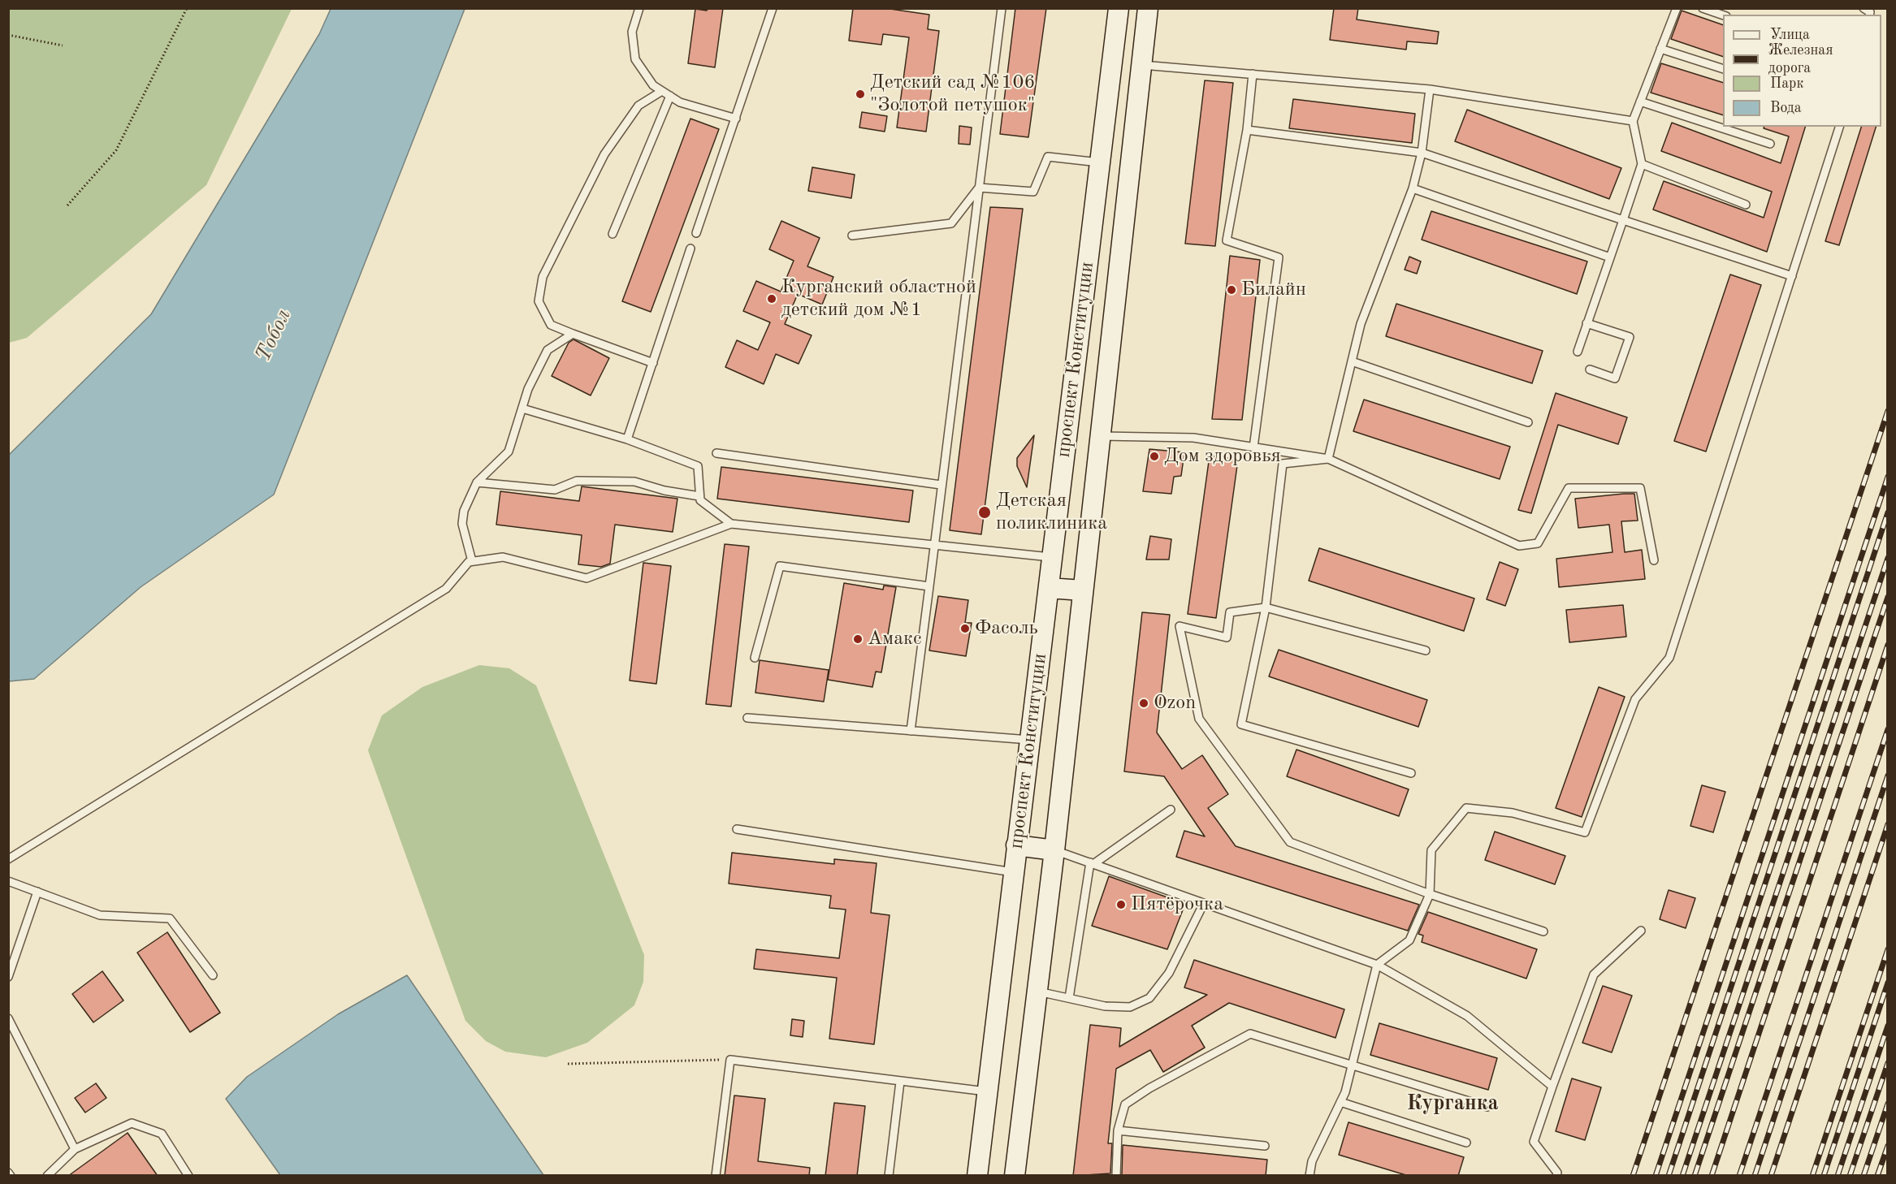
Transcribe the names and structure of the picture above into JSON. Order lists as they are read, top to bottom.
{
  "streets": {
    "main road": ["проспект Конституции"]
  },
  "districts": ["Курганка"],
  "water": ["Тобол"],
  "places": [
    "Детский сад №106 \"Золотой петушок\"",
    "Билайн",
    "Курганский областной детский дом №1",
    "Дом здоровья",
    "Детская поликлиника",
    "Фасоль",
    "Амакс",
    "Ozon",
    "Пятёрочка"
  ],
  "legend": [
    "Улица",
    "Железная дорога",
    "Парк",
    "Вода"
  ]
}
